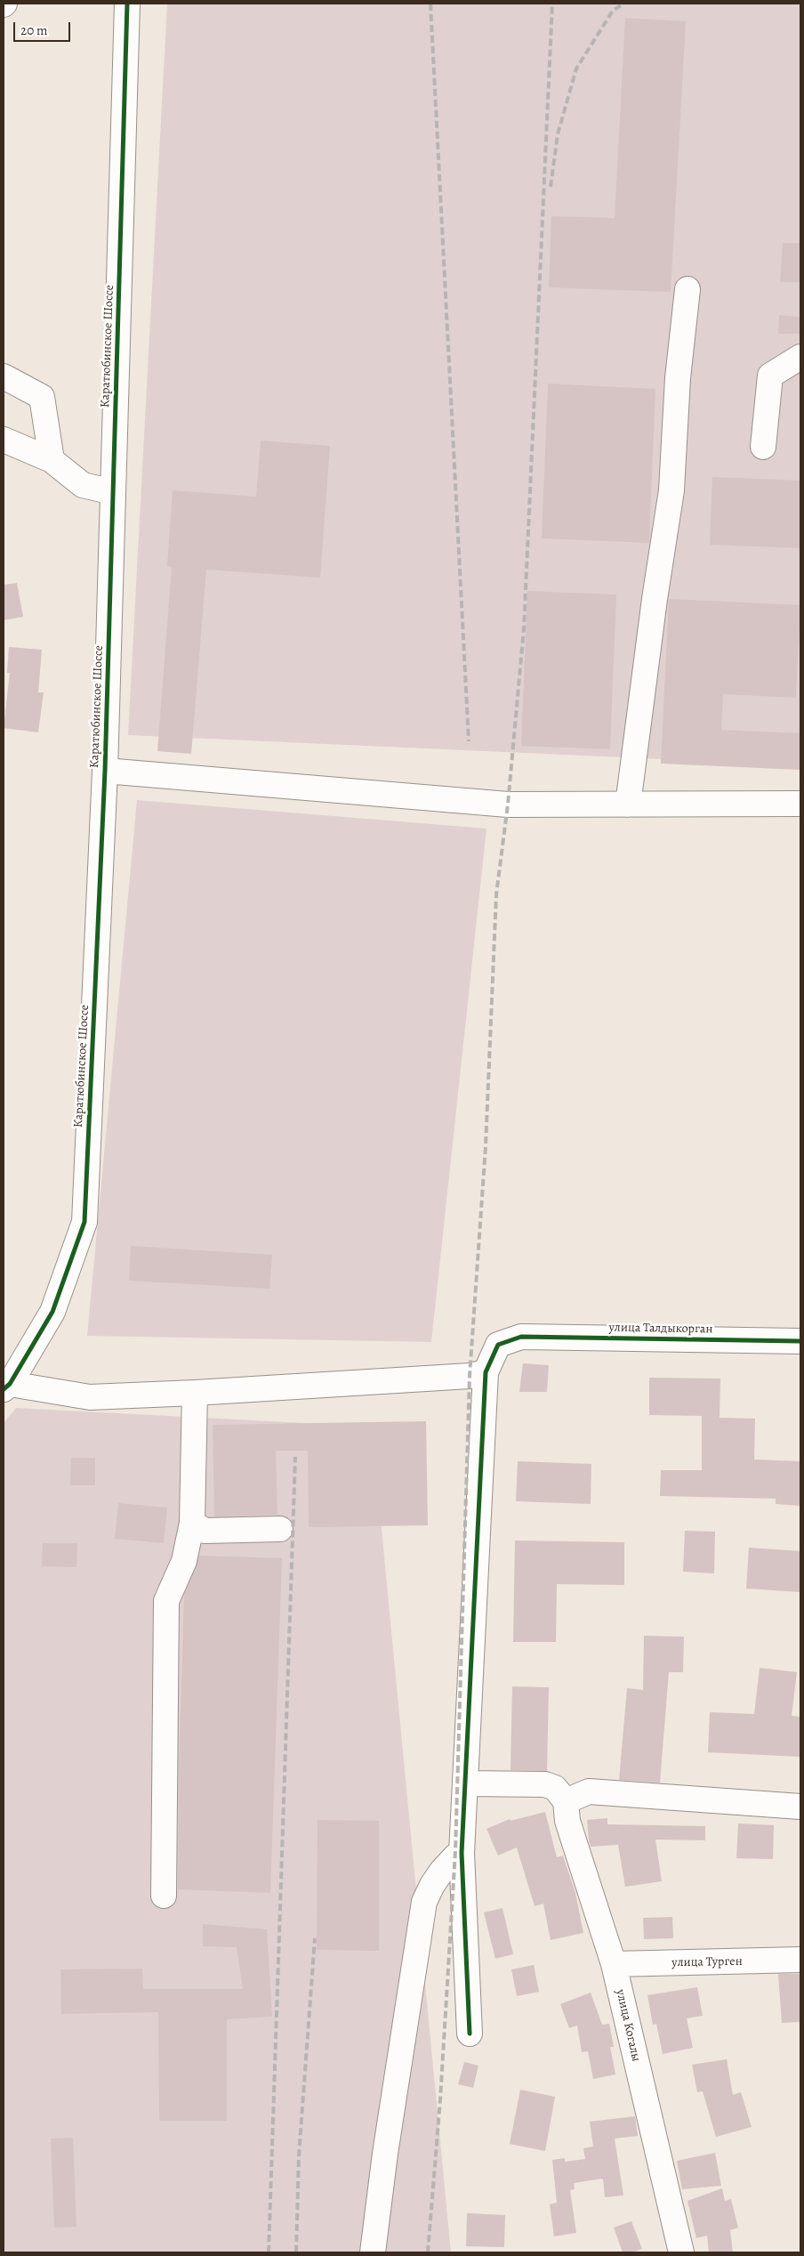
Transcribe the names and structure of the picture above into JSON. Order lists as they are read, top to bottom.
{
  "streets": {
    "street": [
      "Каратюбинское Шоссе",
      "улица Талдыкорган",
      "улица Турген",
      "улица Когалы"
    ]
  },
  "crossings": [
    ["улица Турген", "улица Когалы"]
  ],
  "scale_bar": "20 m"
}
